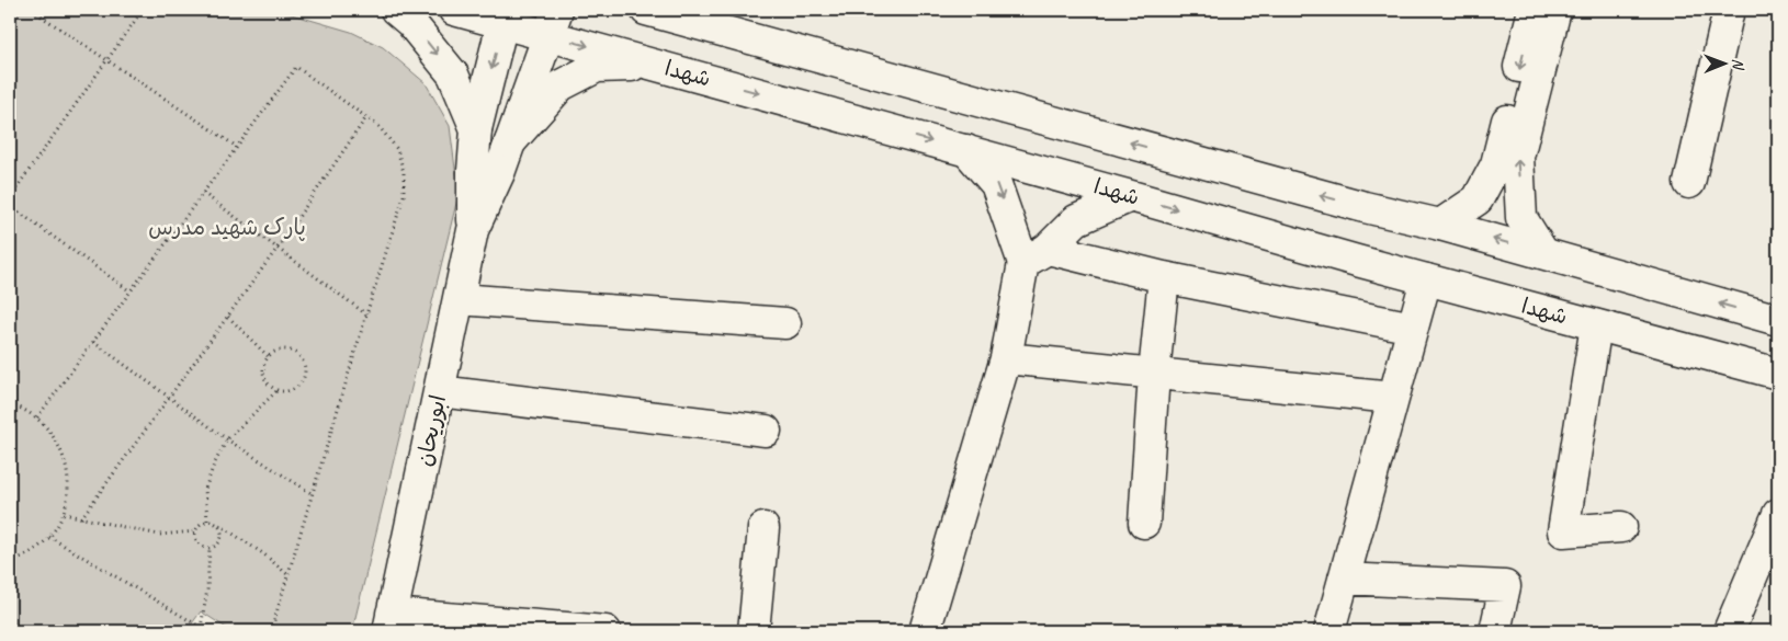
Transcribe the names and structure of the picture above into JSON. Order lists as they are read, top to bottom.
{
  "streets": {
    "street": ["شهدا", "ابوریحان"]
  },
  "parks": ["پارک شهید مدرس"],
  "north": "right"
}
